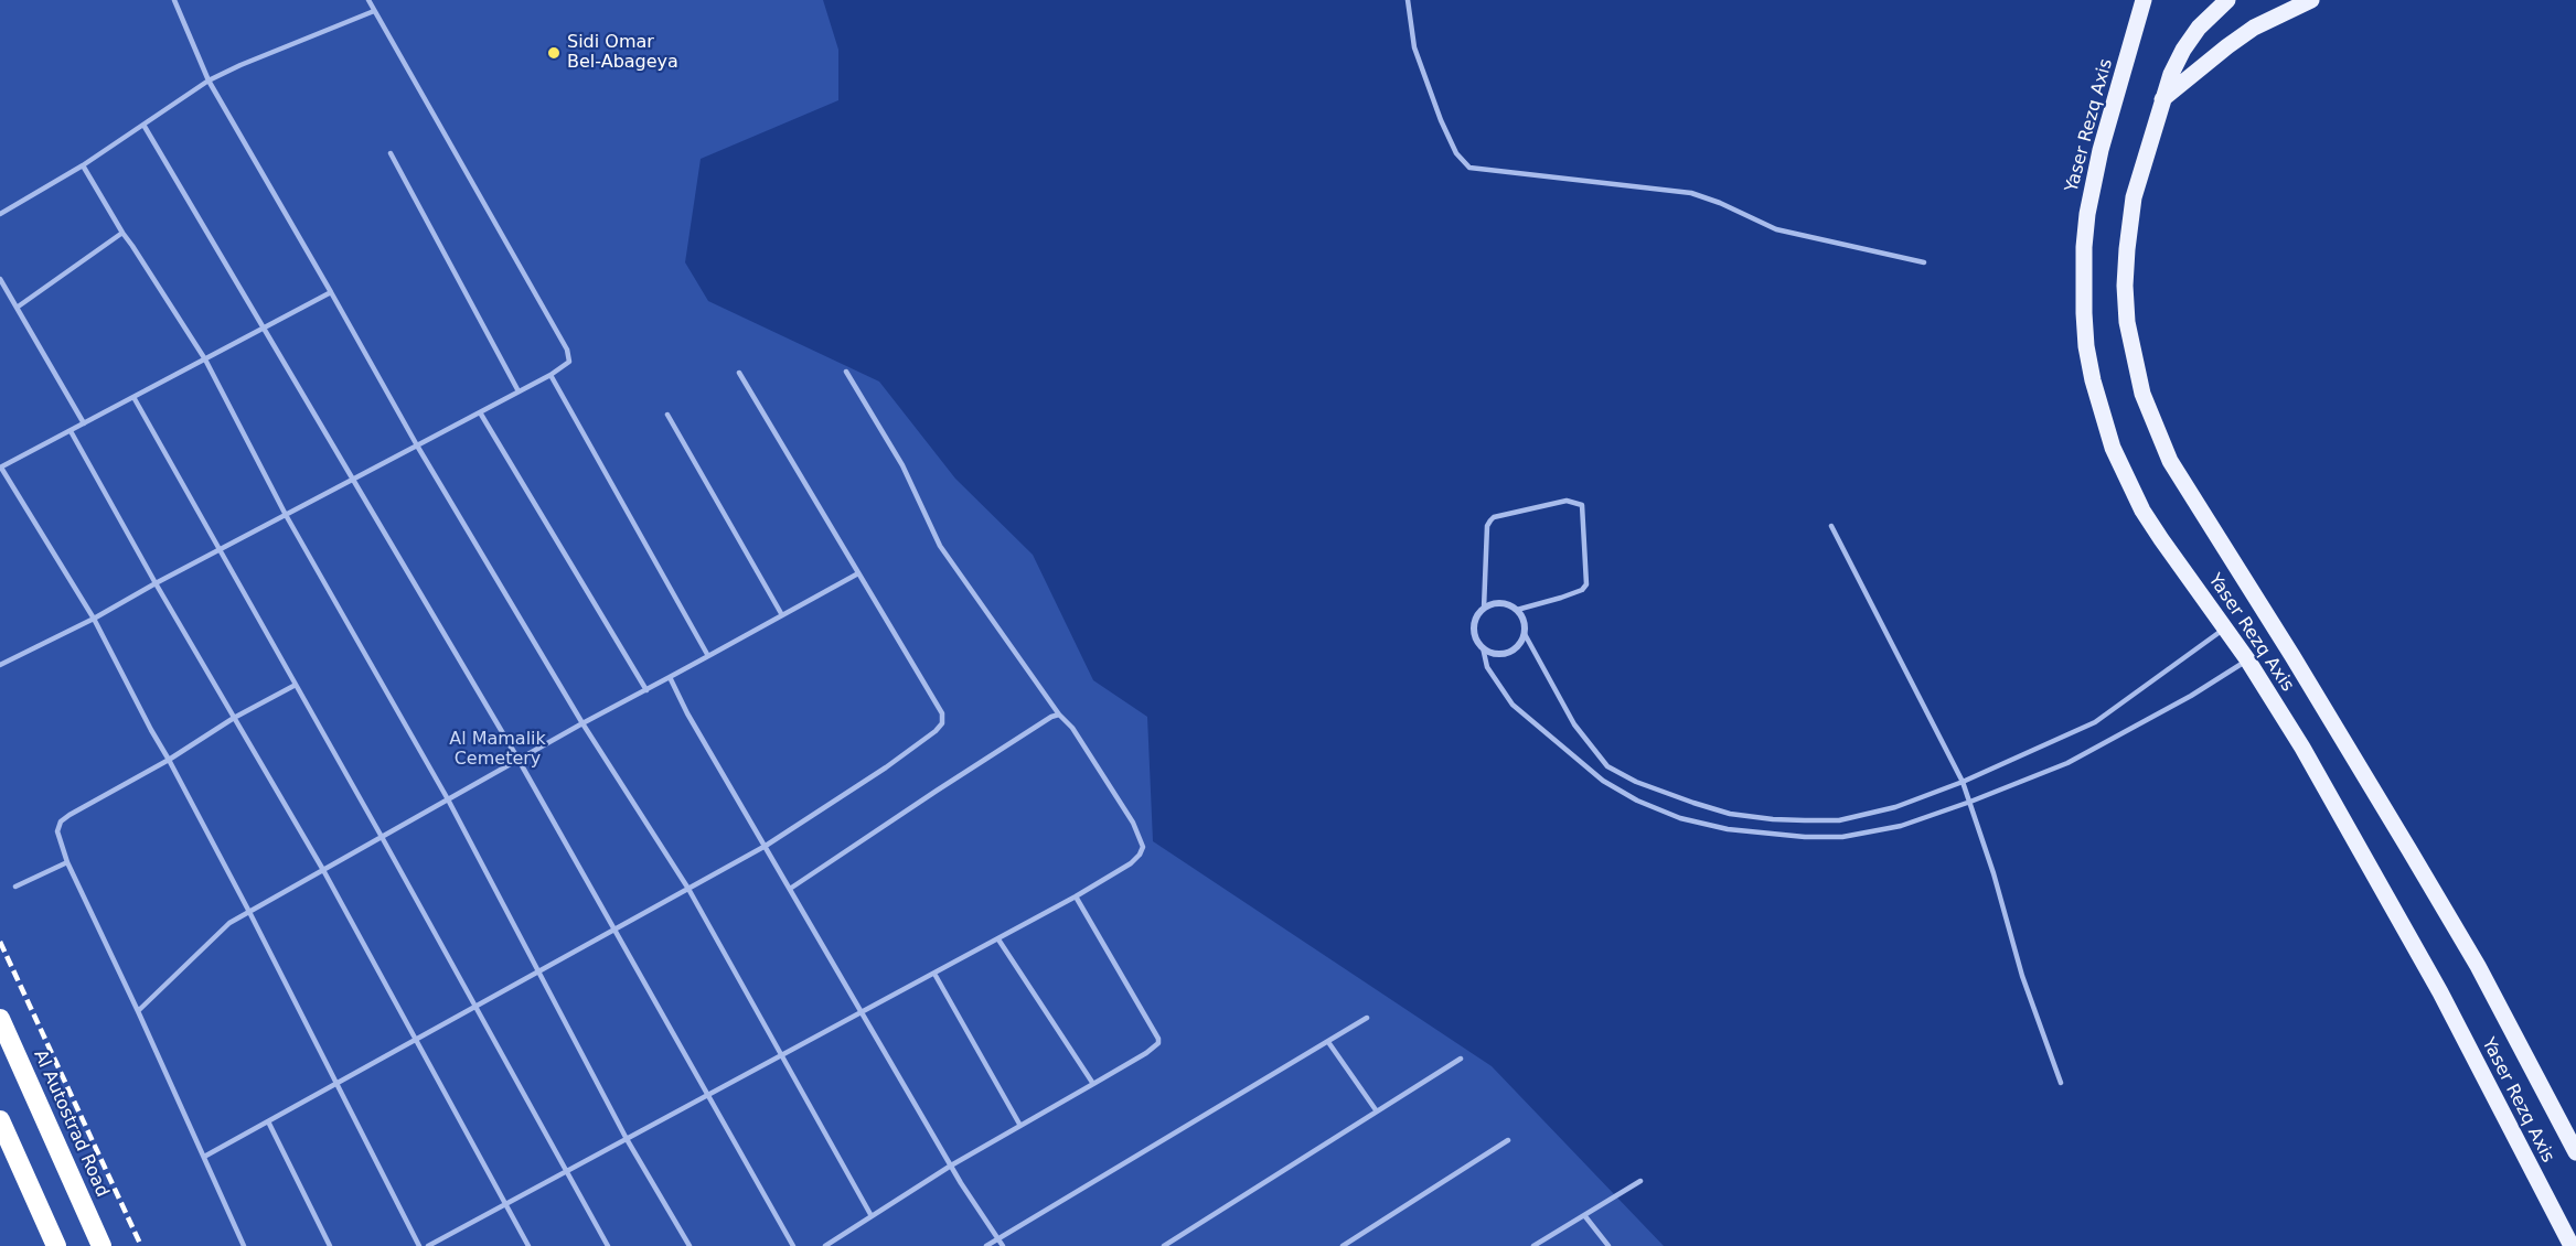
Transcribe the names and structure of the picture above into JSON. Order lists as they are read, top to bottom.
{
  "streets": {
    "highway": ["Al Autostrad Road"],
    "main road": ["Yaser Rezq Axis"]
  },
  "parks": ["Al Mamalik Cemetery"],
  "places": ["Sidi Omar Bel-Abageya"]
}
